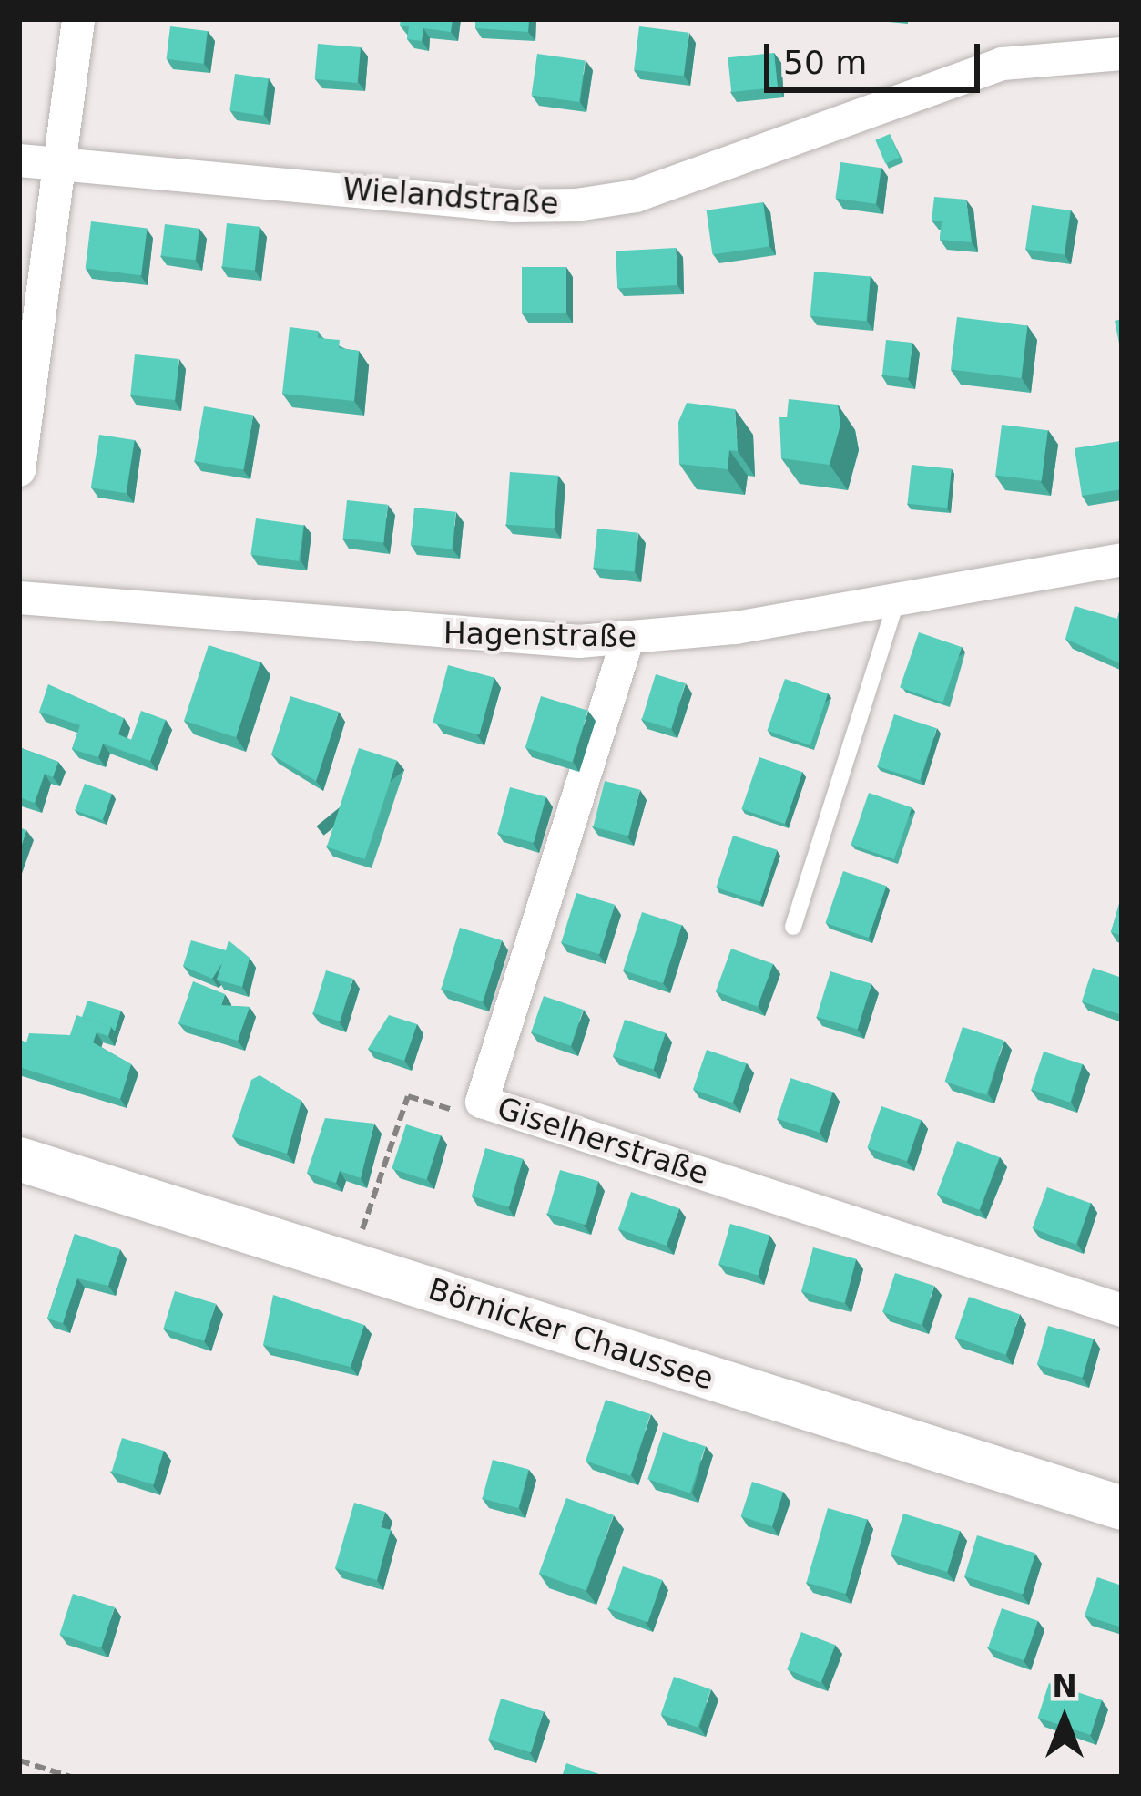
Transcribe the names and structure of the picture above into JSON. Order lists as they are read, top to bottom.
{
  "streets": {
    "main road": ["Börnicker Chaussee"],
    "street": ["Wielandstraße", "Hagenstraße", "Giselherstraße"]
  },
  "crossings": [
    ["Hagenstraße", "Giselherstraße"]
  ],
  "scale_bar": "50 m",
  "north": "top"
}
